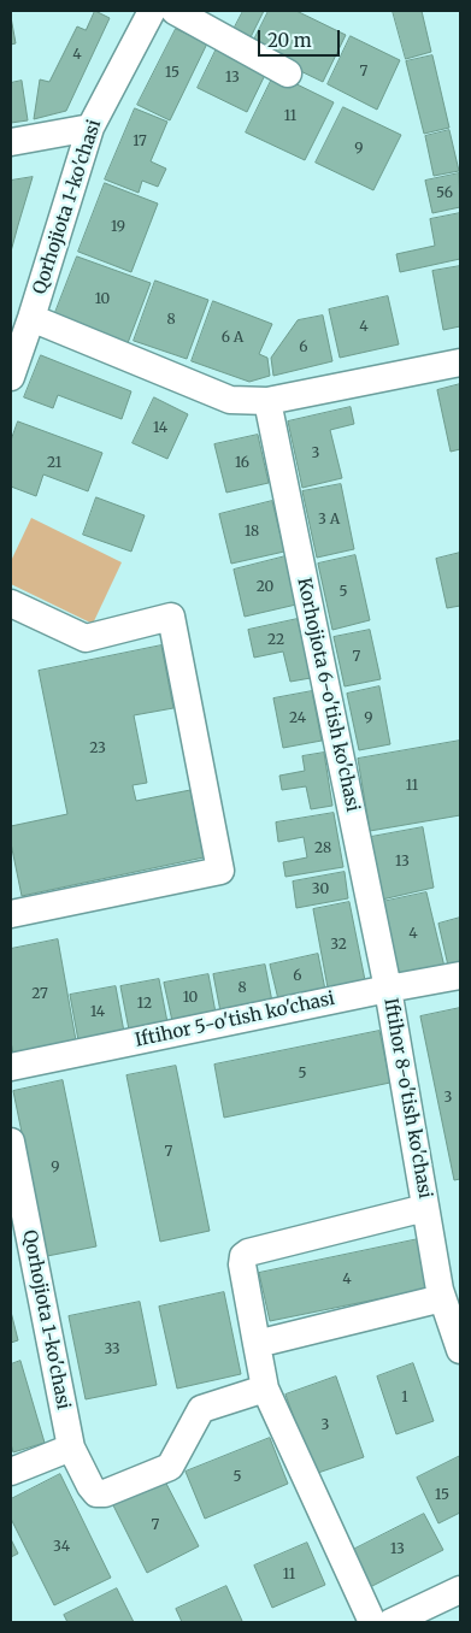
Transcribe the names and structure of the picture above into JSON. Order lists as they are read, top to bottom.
{
  "streets": {
    "street": [
      "Qorhojiota 1-ko'chasi",
      "Korhojiota 6-o'tish ko'chasi",
      "Iftihor 5-o'tish ko'chasi",
      "Iftihor 8-o'tish ko'chasi"
    ]
  },
  "crossings": [
    ["Qorhojiota 1-ko'chasi", "Iftihor 8-o'tish ko'chasi"],
    ["Korhojiota 6-o'tish ko'chasi", "Iftihor 5-o'tish ko'chasi"],
    ["Korhojiota 6-o'tish ko'chasi", "Iftihor 8-o'tish ko'chasi"],
    ["Iftihor 5-o'tish ko'chasi", "Iftihor 8-o'tish ko'chasi"]
  ],
  "house_numbers": [
    "4",
    "7",
    "15",
    "13",
    "11",
    "17",
    "9",
    "56",
    "19",
    "10",
    "8",
    "4",
    "6 A",
    "6",
    "14",
    "3",
    "21",
    "16",
    "3 A",
    "18",
    "20",
    "5",
    "22",
    "7",
    "24",
    "9",
    "23",
    "11",
    "28",
    "13",
    "30",
    "4",
    "32",
    "6",
    "8",
    "27",
    "10",
    "12",
    "14",
    "5",
    "3",
    "7",
    "9",
    "4",
    "33",
    "1",
    "3",
    "5",
    "15",
    "7",
    "34",
    "13",
    "11"
  ],
  "scale_bar": "20 m"
}
